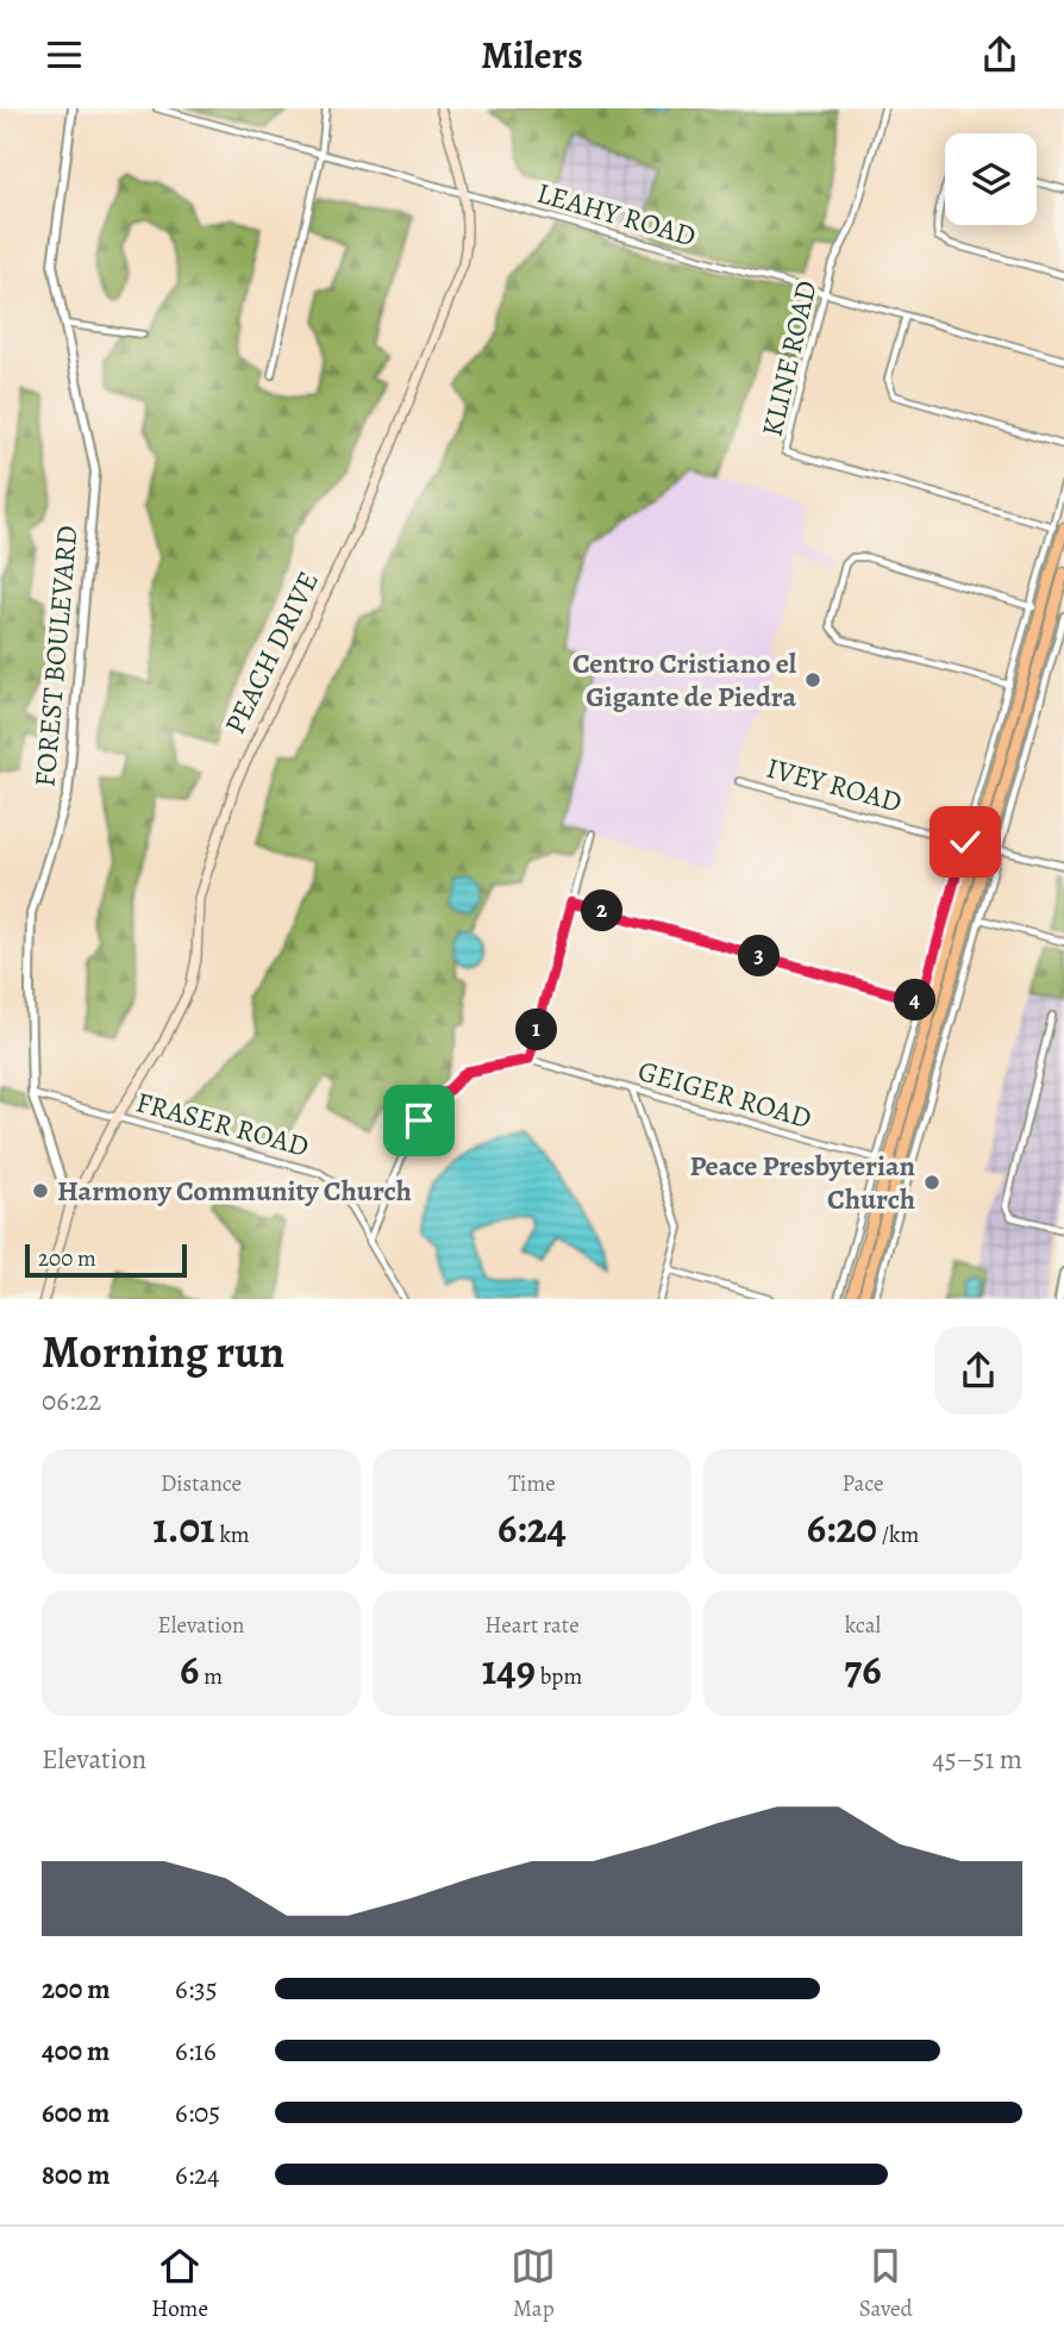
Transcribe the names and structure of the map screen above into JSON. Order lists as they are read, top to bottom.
{
  "streets": {
    "main road": ["PEACH DRIVE"],
    "street": [
      "LEAHY ROAD",
      "KLINE ROAD",
      "FOREST BOULEVARD",
      "IVEY ROAD",
      "GEIGER ROAD",
      "FRASER ROAD"
    ]
  },
  "crossings": [
    ["LEAHY ROAD", "KLINE ROAD"],
    ["LEAHY ROAD", "PEACH DRIVE"],
    ["PEACH DRIVE", "FOREST BOULEVARD"],
    ["PEACH DRIVE", "FRASER ROAD"],
    ["FOREST BOULEVARD", "FRASER ROAD"]
  ],
  "places": ["Centro Cristiano el Gigante de Piedra", "Peace Presbyterian Church", "Harmony Community Church"],
  "scale_bar": "200 m",
  "page": {
    "header": "Milers",
    "pins": [
      "2",
      "3",
      "4",
      "1"
    ],
    "scale": "200 m",
    "heading": ["Morning run", "06:22"],
    "stats": [
      ["Distance", "1.01 km"],
      ["Time", "6:24"],
      ["Pace", "6:20 /km"],
      ["Elevation", "6 m"],
      ["Heart rate", "149 bpm"],
      ["kcal", "76"]
    ],
    "chart": ["Elevation", "45–51 m"],
    "list": [
      {
        "name": "200 m",
        "note": "6:35"
      },
      {
        "name": "400 m",
        "note": "6:16"
      },
      {
        "name": "600 m",
        "note": "6:05"
      },
      {
        "name": "800 m",
        "note": "6:24"
      }
    ],
    "tabs": ["Home", "Map", "Saved"]
  }
}
